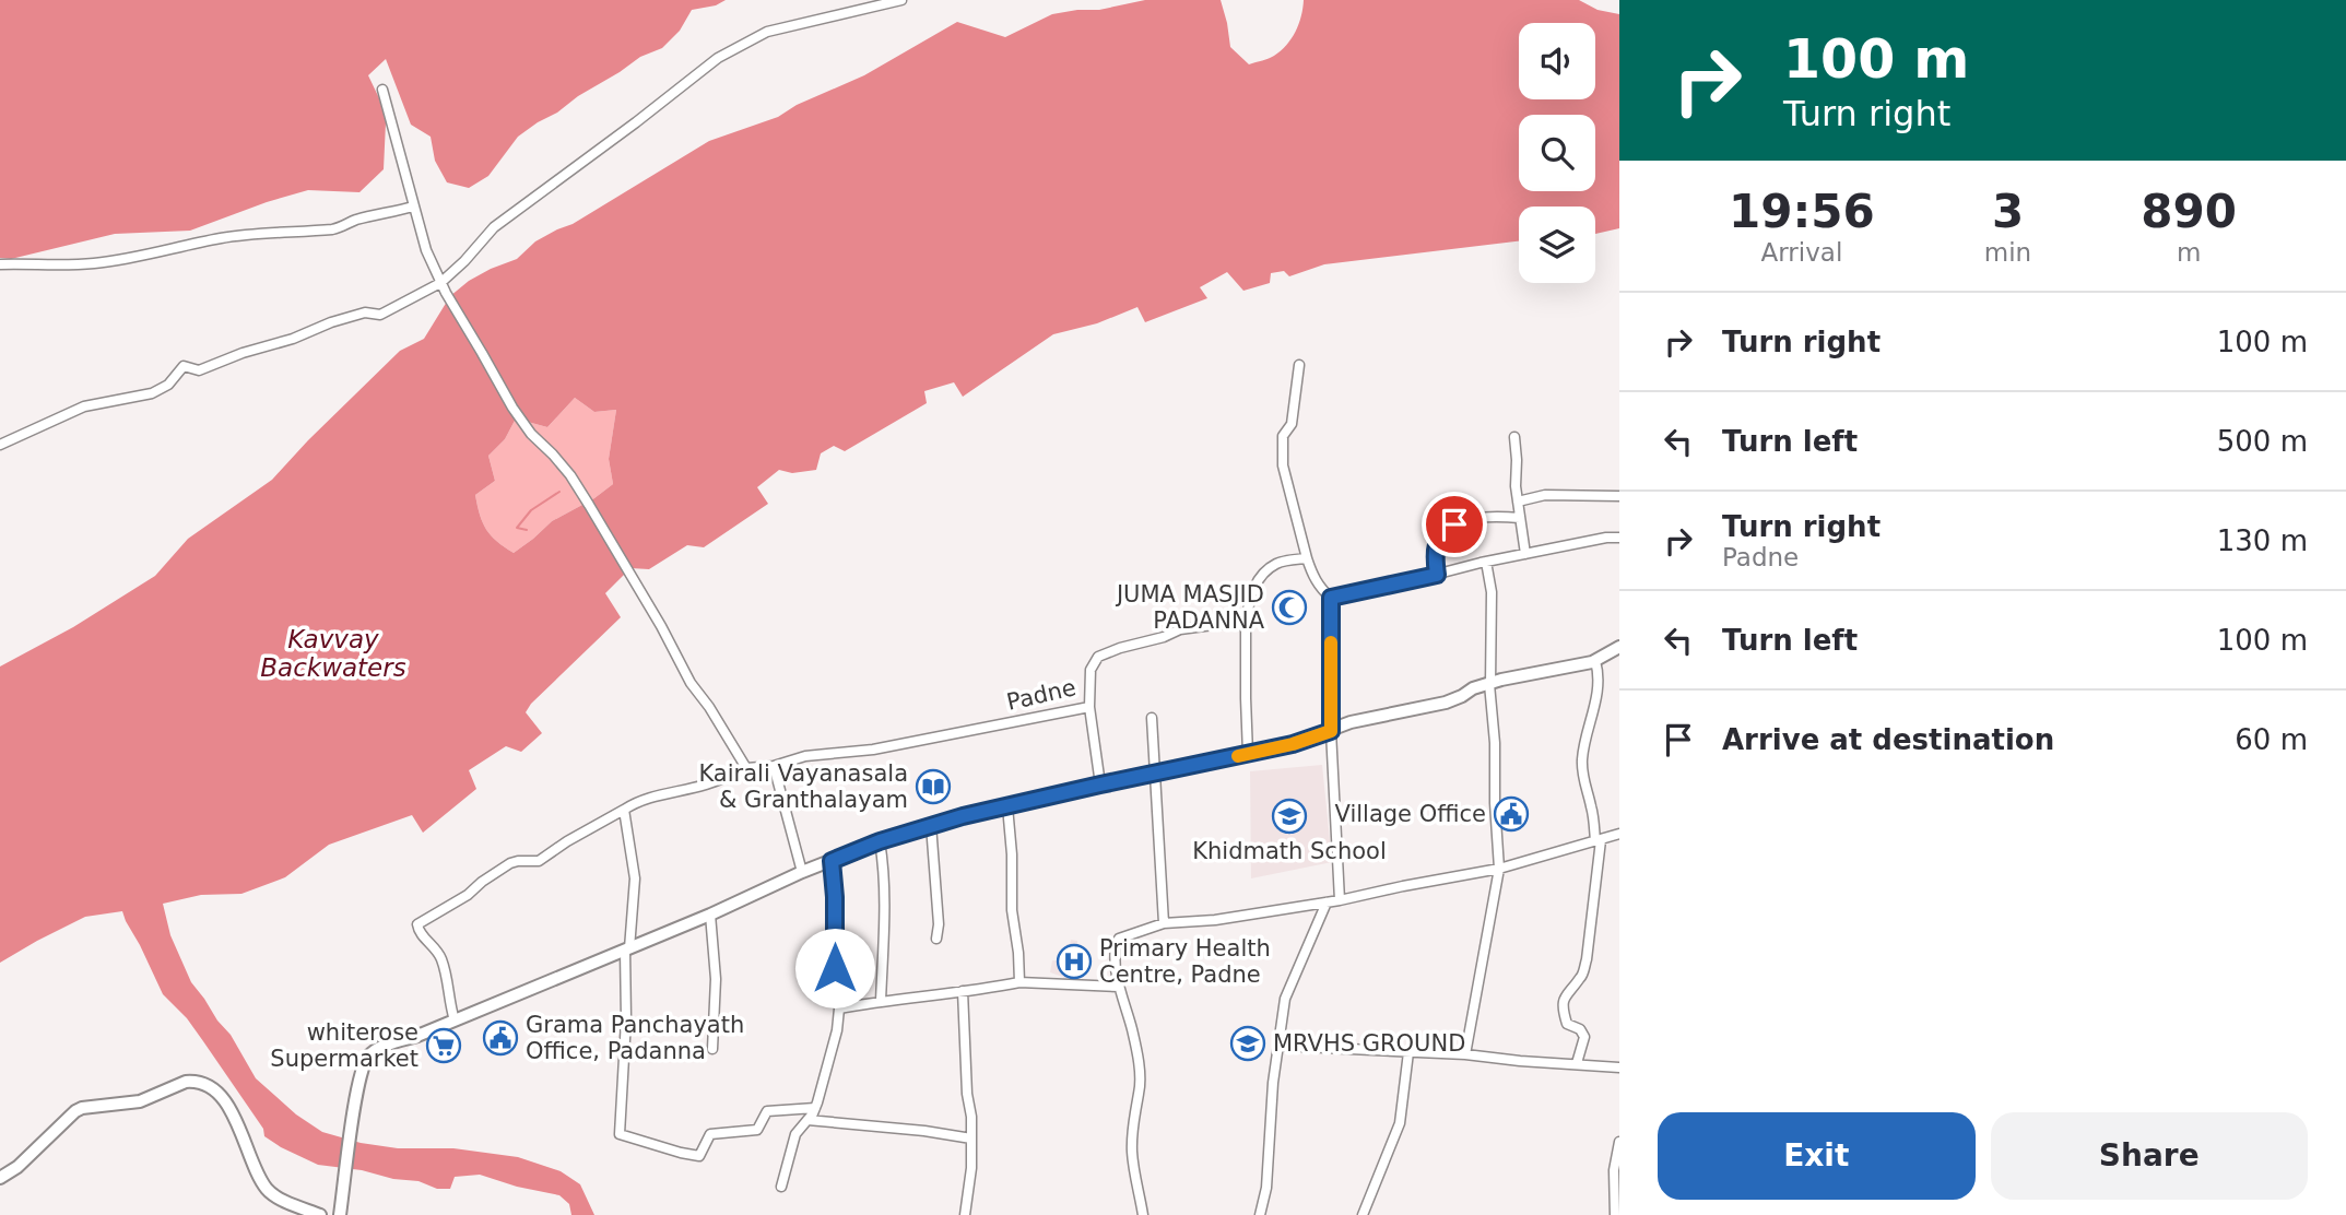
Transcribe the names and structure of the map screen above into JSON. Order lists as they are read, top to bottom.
{
  "streets": {
    "street": ["Padne"]
  },
  "water": ["Kavvay Backwaters"],
  "places": {
    "mosque": ["JUMA MASJID PADANNA"],
    "library": ["Kairali Vayanasala & Granthalayam"],
    "public building": ["Village Office", "Grama Panchayath Office, Padanna"],
    "school or university": ["Khidmath School", "MRVHS GROUND"],
    "hospital": ["Primary Health Centre, Padne"],
    "supermarket": ["whiterose Supermarket"]
  },
  "page": {
    "turn": ["100 m", "Turn right"],
    "eta": [
      "19:56",
      "Arrival",
      "3",
      "min",
      "890",
      "m"
    ],
    "list": [
      {
        "name": "Turn right",
        "value": "100 m"
      },
      {
        "name": "Turn left",
        "value": "500 m"
      },
      {
        "name": "Turn right",
        "note": "Padne",
        "value": "130 m"
      },
      {
        "name": "Turn left",
        "value": "100 m"
      },
      {
        "name": "Arrive at destination",
        "value": "60 m"
      }
    ],
    "buttons": ["Exit", "Share"]
  }
}
